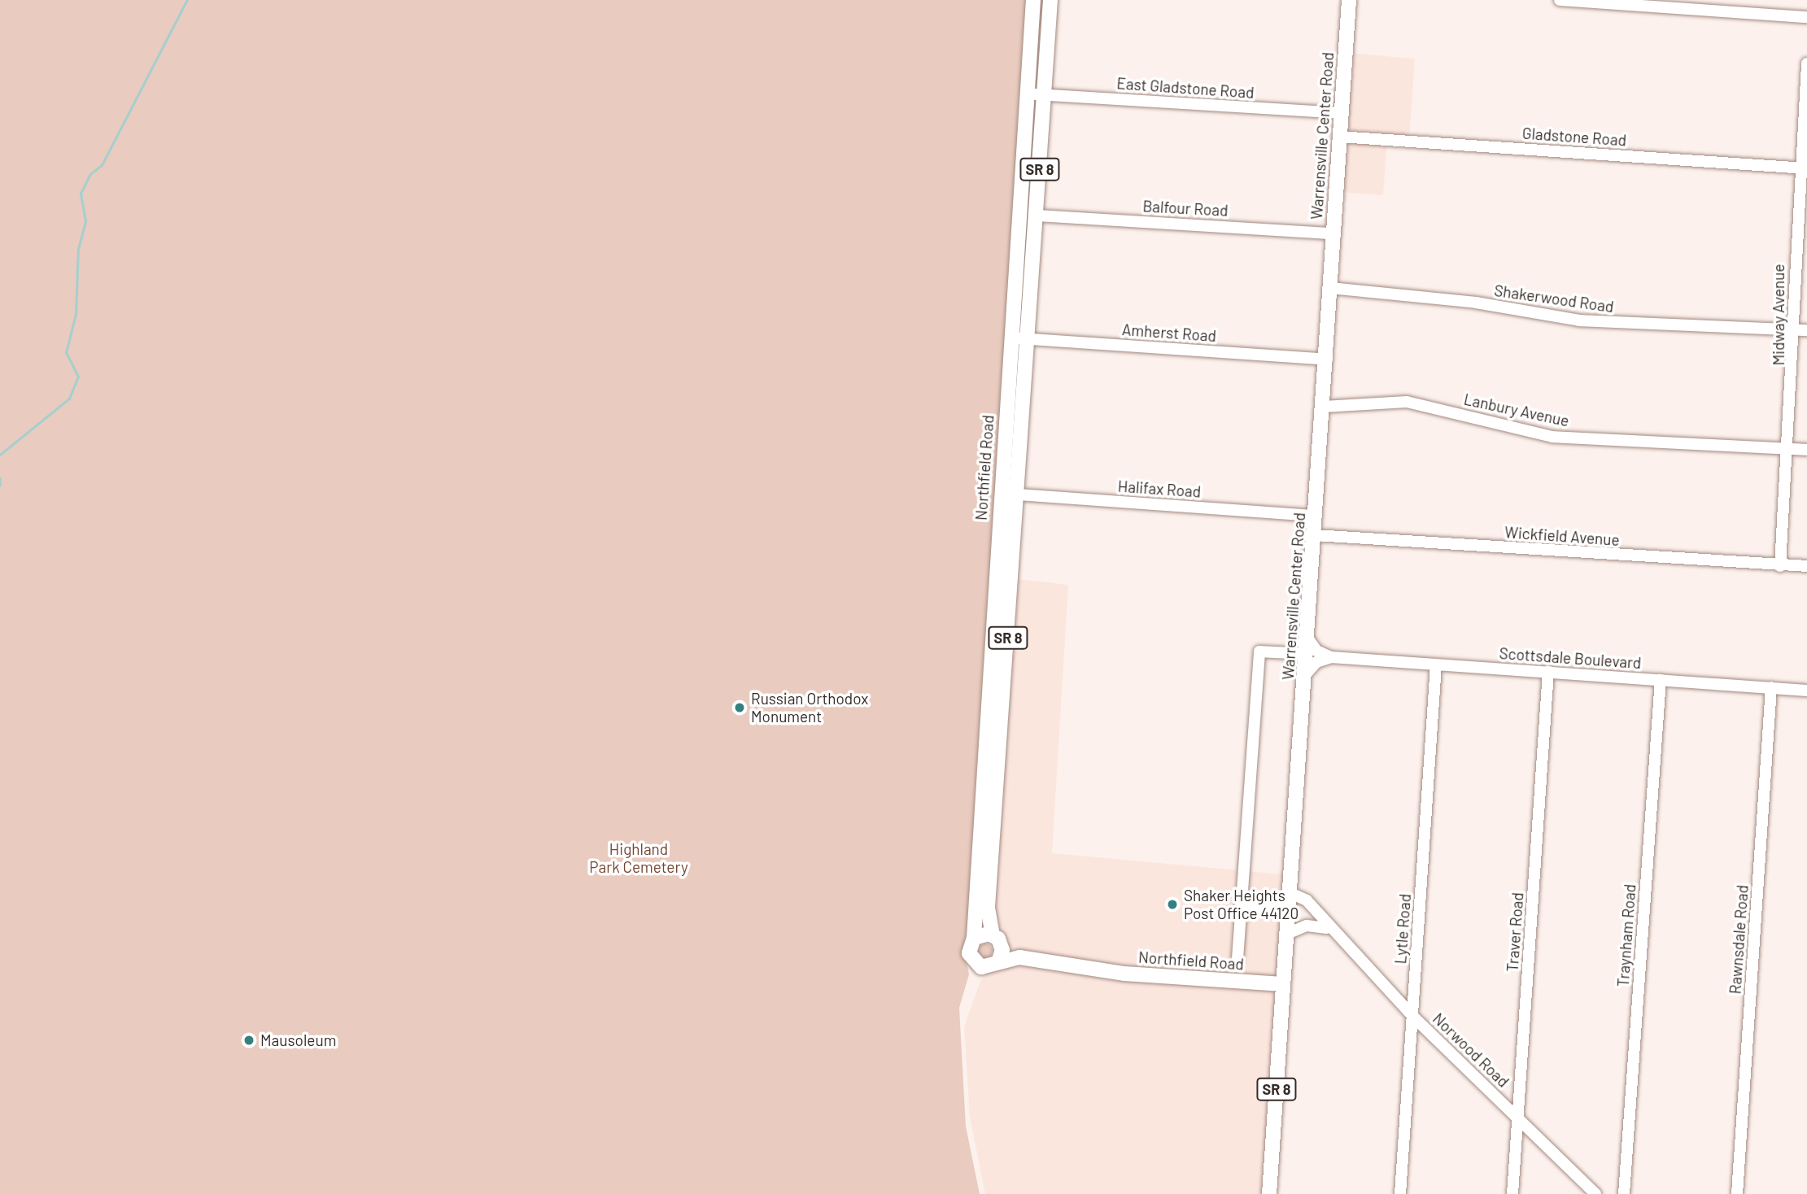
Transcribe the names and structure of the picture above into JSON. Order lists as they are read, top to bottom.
{
  "streets": {
    "main road": ["Warrensville Center Road", "SR 8", "Northfield Road"],
    "street": [
      "East Gladstone Road",
      "Gladstone Road",
      "Balfour Road",
      "Shakerwood Road",
      "Midway Avenue",
      "Amherst Road",
      "Lanbury Avenue",
      "Halifax Road",
      "Wickfield Avenue",
      "Scottsdale Boulevard",
      "Lytle Road",
      "Traver Road",
      "Traynham Road",
      "Rawnsdale Road",
      "Norwood Road"
    ]
  },
  "crossings": [
    ["East Gladstone Road", "Warrensville Center Road"],
    ["East Gladstone Road", "SR 8"],
    ["East Gladstone Road", "Northfield Road"],
    ["Warrensville Center Road", "Gladstone Road"],
    ["Warrensville Center Road", "Balfour Road"],
    ["Warrensville Center Road", "Shakerwood Road"],
    ["Warrensville Center Road", "Amherst Road"],
    ["Warrensville Center Road", "Lanbury Avenue"],
    ["Warrensville Center Road", "Northfield Road"],
    ["Warrensville Center Road", "Halifax Road"],
    ["Warrensville Center Road", "Wickfield Avenue"],
    ["Warrensville Center Road", "Norwood Road"],
    ["Gladstone Road", "Midway Avenue"],
    ["SR 8", "Balfour Road"],
    ["SR 8", "Amherst Road"],
    ["SR 8", "Northfield Road"],
    ["SR 8", "Halifax Road"],
    ["Shakerwood Road", "Midway Avenue"],
    ["Midway Avenue", "Lanbury Avenue"],
    ["Midway Avenue", "Wickfield Avenue"],
    ["Amherst Road", "Northfield Road"],
    ["Northfield Road", "Halifax Road"],
    ["Scottsdale Boulevard", "Lytle Road"],
    ["Scottsdale Boulevard", "Traver Road"],
    ["Scottsdale Boulevard", "Traynham Road"],
    ["Scottsdale Boulevard", "Rawnsdale Road"],
    ["Lytle Road", "Norwood Road"],
    ["Traver Road", "Norwood Road"]
  ],
  "parks": ["Highland Park Cemetery"],
  "places": ["Russian Orthodox Monument", "Shaker Heights Post Office 44120", "Mausoleum"]
}
